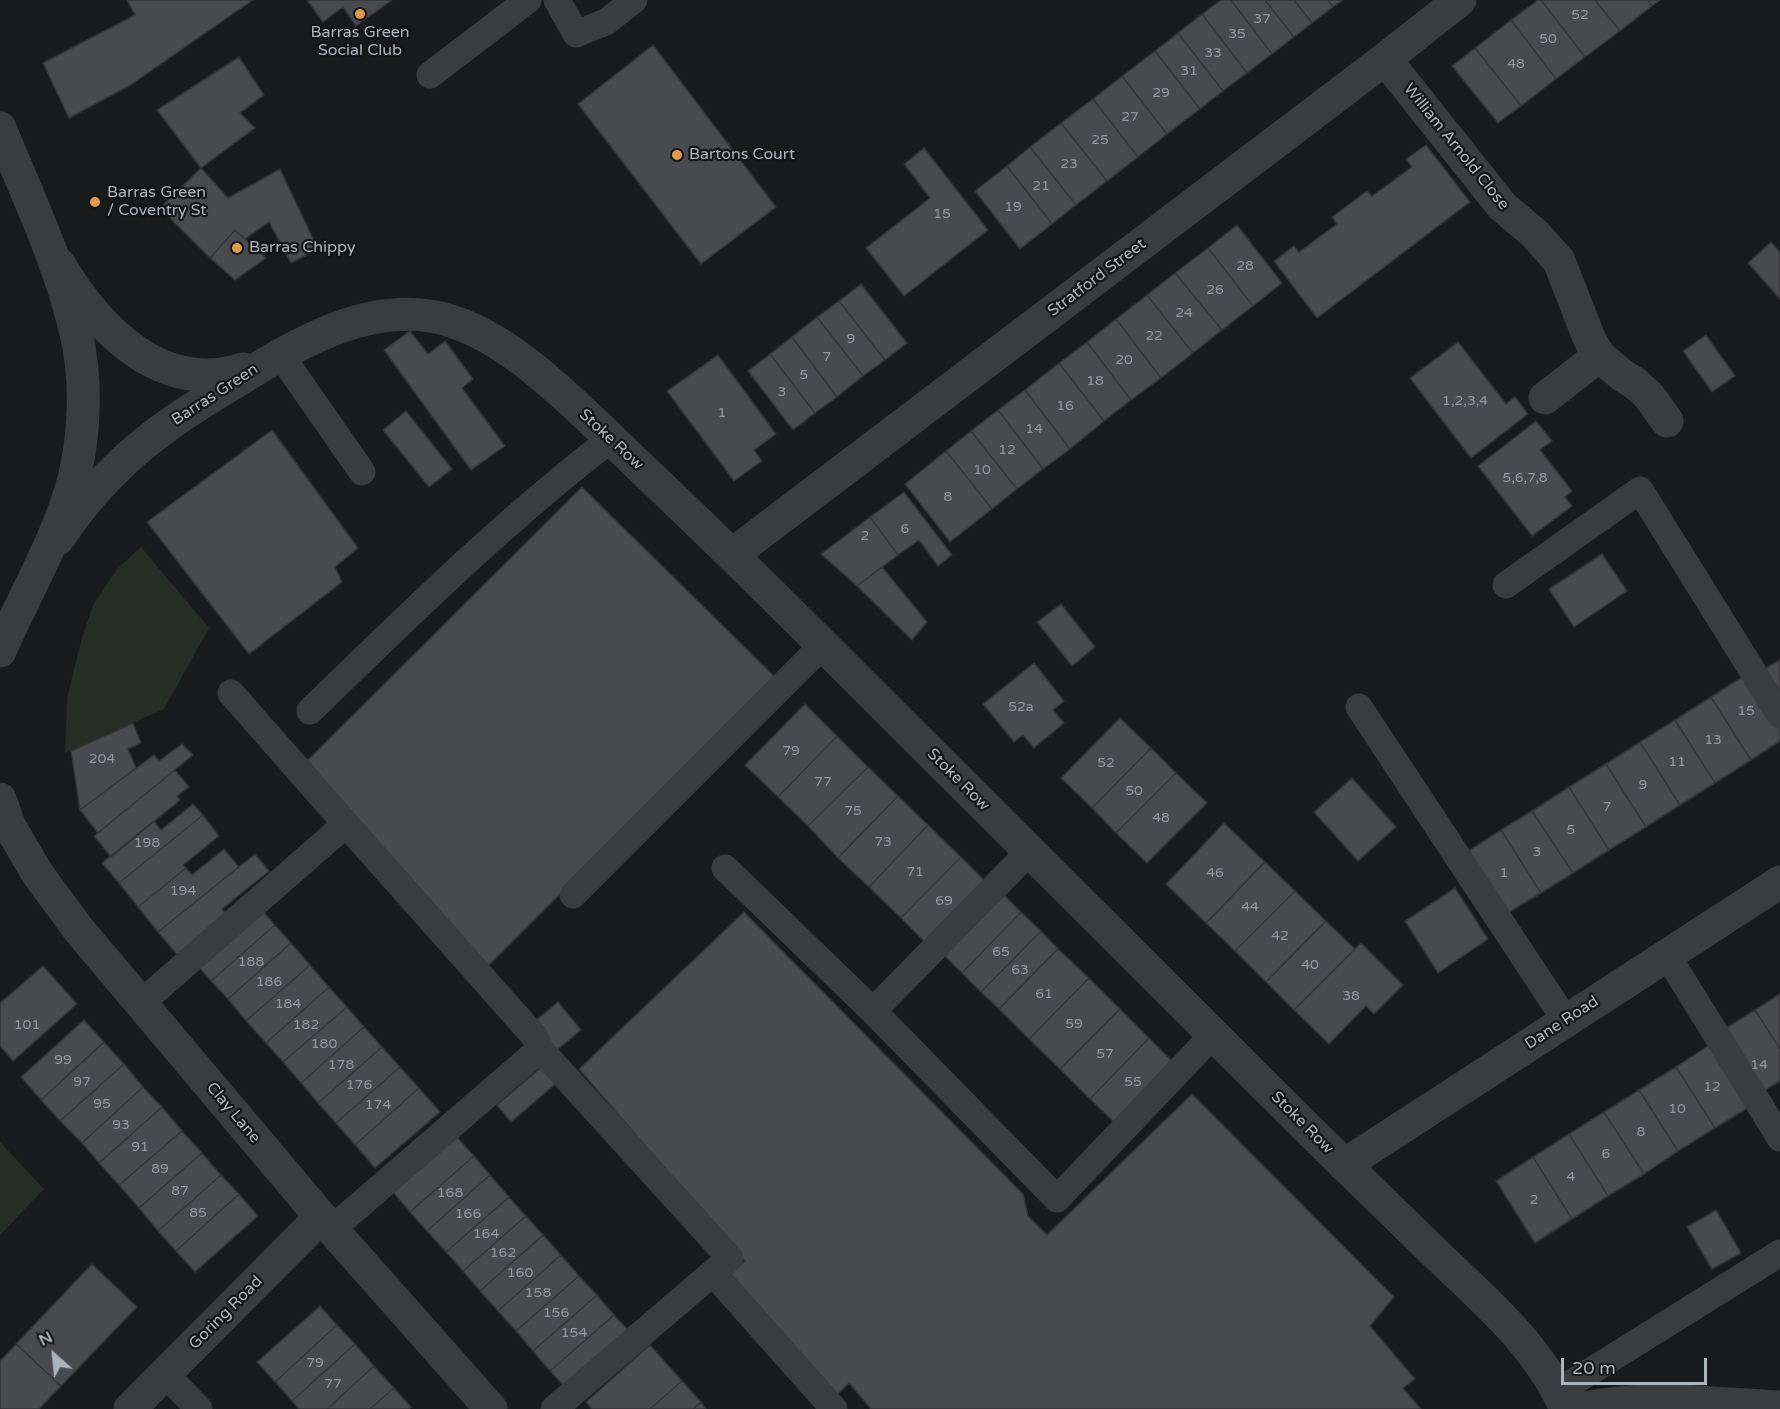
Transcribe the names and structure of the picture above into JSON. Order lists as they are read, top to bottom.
{
  "streets": {
    "street": [
      "William Arnold Close",
      "Stratford Street",
      "Barras Green",
      "Stoke Row",
      "Dane Road",
      "Clay Lane",
      "Goring Road"
    ]
  },
  "crossings": [
    ["William Arnold Close", "Stratford Street"],
    ["Stratford Street", "Stoke Row"],
    ["Barras Green", "Stoke Row"],
    ["Stoke Row", "Dane Road"],
    ["Clay Lane", "Goring Road"]
  ],
  "places": [
    "Barras Green Social Club",
    "Bartons Court",
    "Barras Green / Coventry St",
    "Barras Chippy"
  ],
  "house_numbers": [
    "52",
    "37",
    "35",
    "50",
    "33",
    "48",
    "31",
    "29",
    "27",
    "25",
    "23",
    "21",
    "19",
    "15",
    "28",
    "26",
    "24",
    "22",
    "9",
    "7",
    "20",
    "5",
    "18",
    "3",
    "1,2,3,4",
    "16",
    "1",
    "14",
    "12",
    "10",
    "5,6,7,8",
    "8",
    "6",
    "2",
    "52a",
    "15",
    "13",
    "79",
    "204",
    "11",
    "52",
    "77",
    "9",
    "50",
    "7",
    "75",
    "48",
    "5",
    "73",
    "198",
    "3",
    "71",
    "46",
    "1",
    "194",
    "69",
    "44",
    "42",
    "65",
    "188",
    "40",
    "63",
    "186",
    "61",
    "38",
    "184",
    "59",
    "101",
    "182",
    "180",
    "57",
    "99",
    "178",
    "14",
    "97",
    "55",
    "176",
    "12",
    "95",
    "174",
    "10",
    "93",
    "8",
    "91",
    "6",
    "89",
    "4",
    "87",
    "168",
    "2",
    "85",
    "166",
    "164",
    "162",
    "160",
    "158",
    "156",
    "154",
    "79",
    "77"
  ],
  "scale_bar": "20 m",
  "north": "top left"
}
